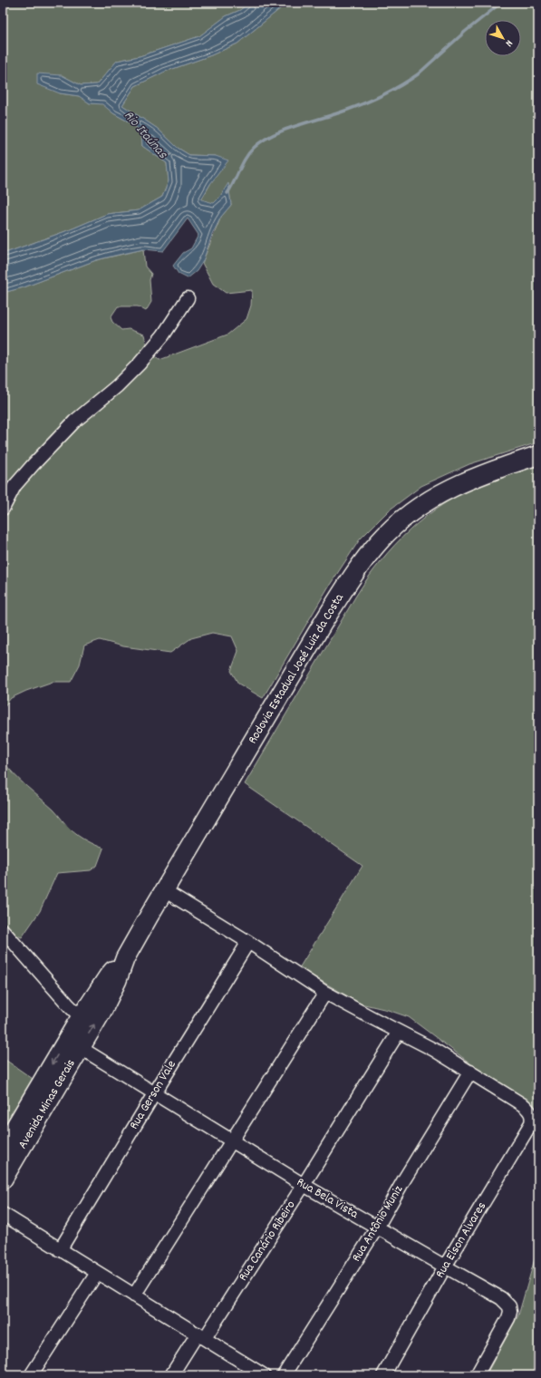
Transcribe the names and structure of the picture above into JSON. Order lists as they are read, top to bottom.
{
  "streets": {
    "main road": ["Rodovia Estadual José Luiz da Costa", "Avenida Minas Gerais"],
    "street": [
      "Rua Gerson Vale",
      "Rua Bela Vista",
      "Rua Antônio Muniz",
      "Rua Elson Alvares",
      "Rua Canário Ribeiro"
    ]
  },
  "crossings": [
    ["Rodovia Estadual José Luiz da Costa", "Avenida Minas Gerais"],
    ["Rua Gerson Vale", "Rua Bela Vista"],
    ["Avenida Minas Gerais", "Rua Bela Vista"],
    ["Rua Bela Vista", "Rua Antônio Muniz"],
    ["Rua Bela Vista", "Rua Elson Alvares"],
    ["Rua Bela Vista", "Rua Canário Ribeiro"],
    ["Rua Antônio Muniz", "Rua Elson Alvares"]
  ],
  "water": ["Rio Itaúnas"],
  "north": "bottom right"
}
